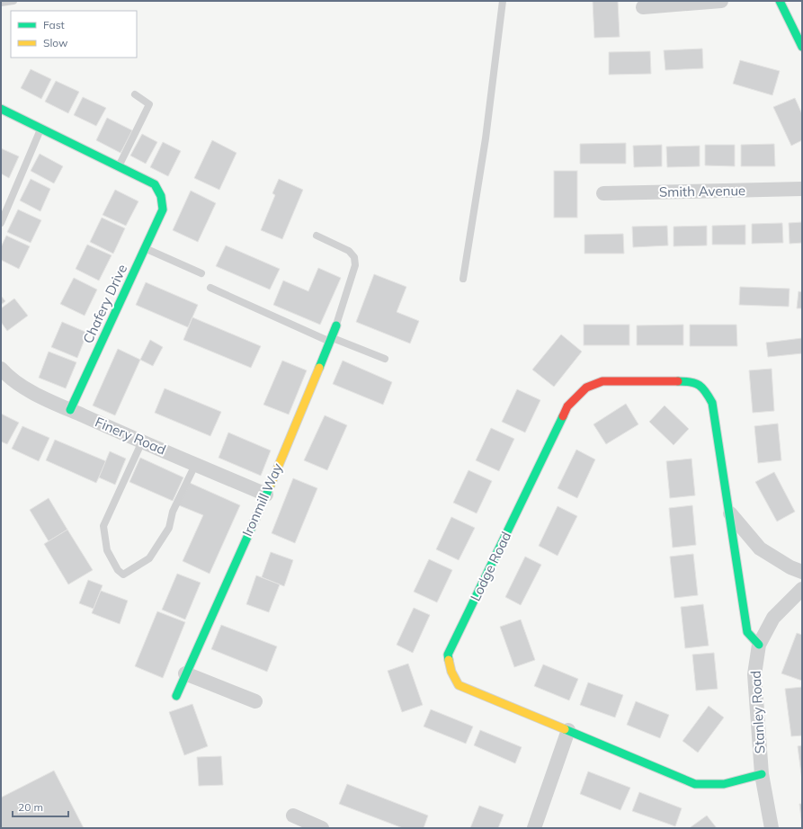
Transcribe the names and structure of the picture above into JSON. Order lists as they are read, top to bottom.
{
  "streets": {
    "street": [
      "Smith Avenue",
      "Chafery Drive",
      "Finery Road",
      "Ironmill Way",
      "Lodge Road",
      "Stanley Road"
    ]
  },
  "crossings": [
    ["Chafery Drive", "Finery Road"],
    ["Finery Road", "Ironmill Way"],
    ["Lodge Road", "Stanley Road"]
  ],
  "legend": ["Fast", "Slow"],
  "scale_bar": "20 m"
}
